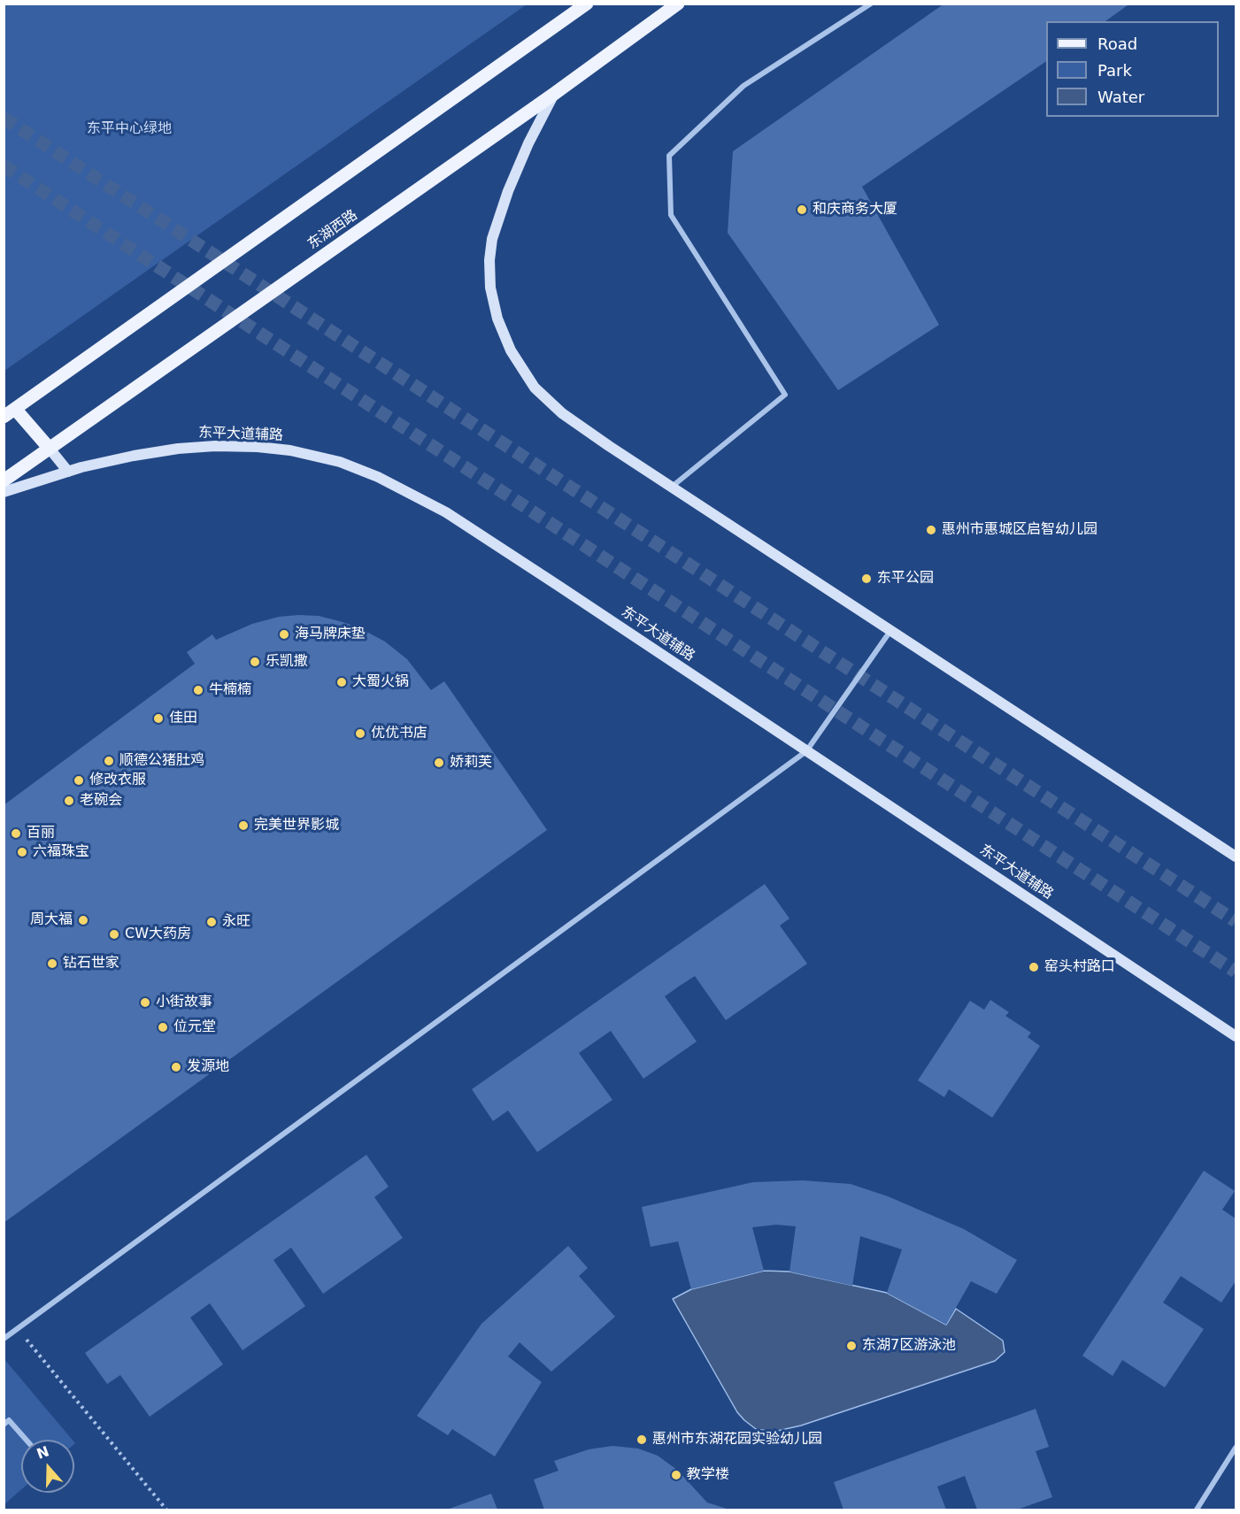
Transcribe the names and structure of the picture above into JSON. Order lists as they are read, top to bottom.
{
  "streets": {
    "main road": ["东湖西路", "东平大道辅路"]
  },
  "parks": ["东平中心绿地"],
  "places": [
    "和庆商务大厦",
    "惠州市惠城区启智幼儿园",
    "东平公园",
    "海马牌床垫",
    "乐凯撒",
    "大蜀火锅",
    "牛楠楠",
    "佳田",
    "优优书店",
    "顺德公猪肚鸡",
    "娇莉芙",
    "修改衣服",
    "老碗会",
    "完美世界影城",
    "百丽",
    "六福珠宝",
    "周大福",
    "永旺",
    "CW大药房",
    "钻石世家",
    "窑头村路口",
    "小街故事",
    "位元堂",
    "发源地",
    "东湖7区游泳池",
    "惠州市东湖花园实验幼儿园",
    "教学楼"
  ],
  "legend": ["Road", "Park", "Water"],
  "north": "top"
}
